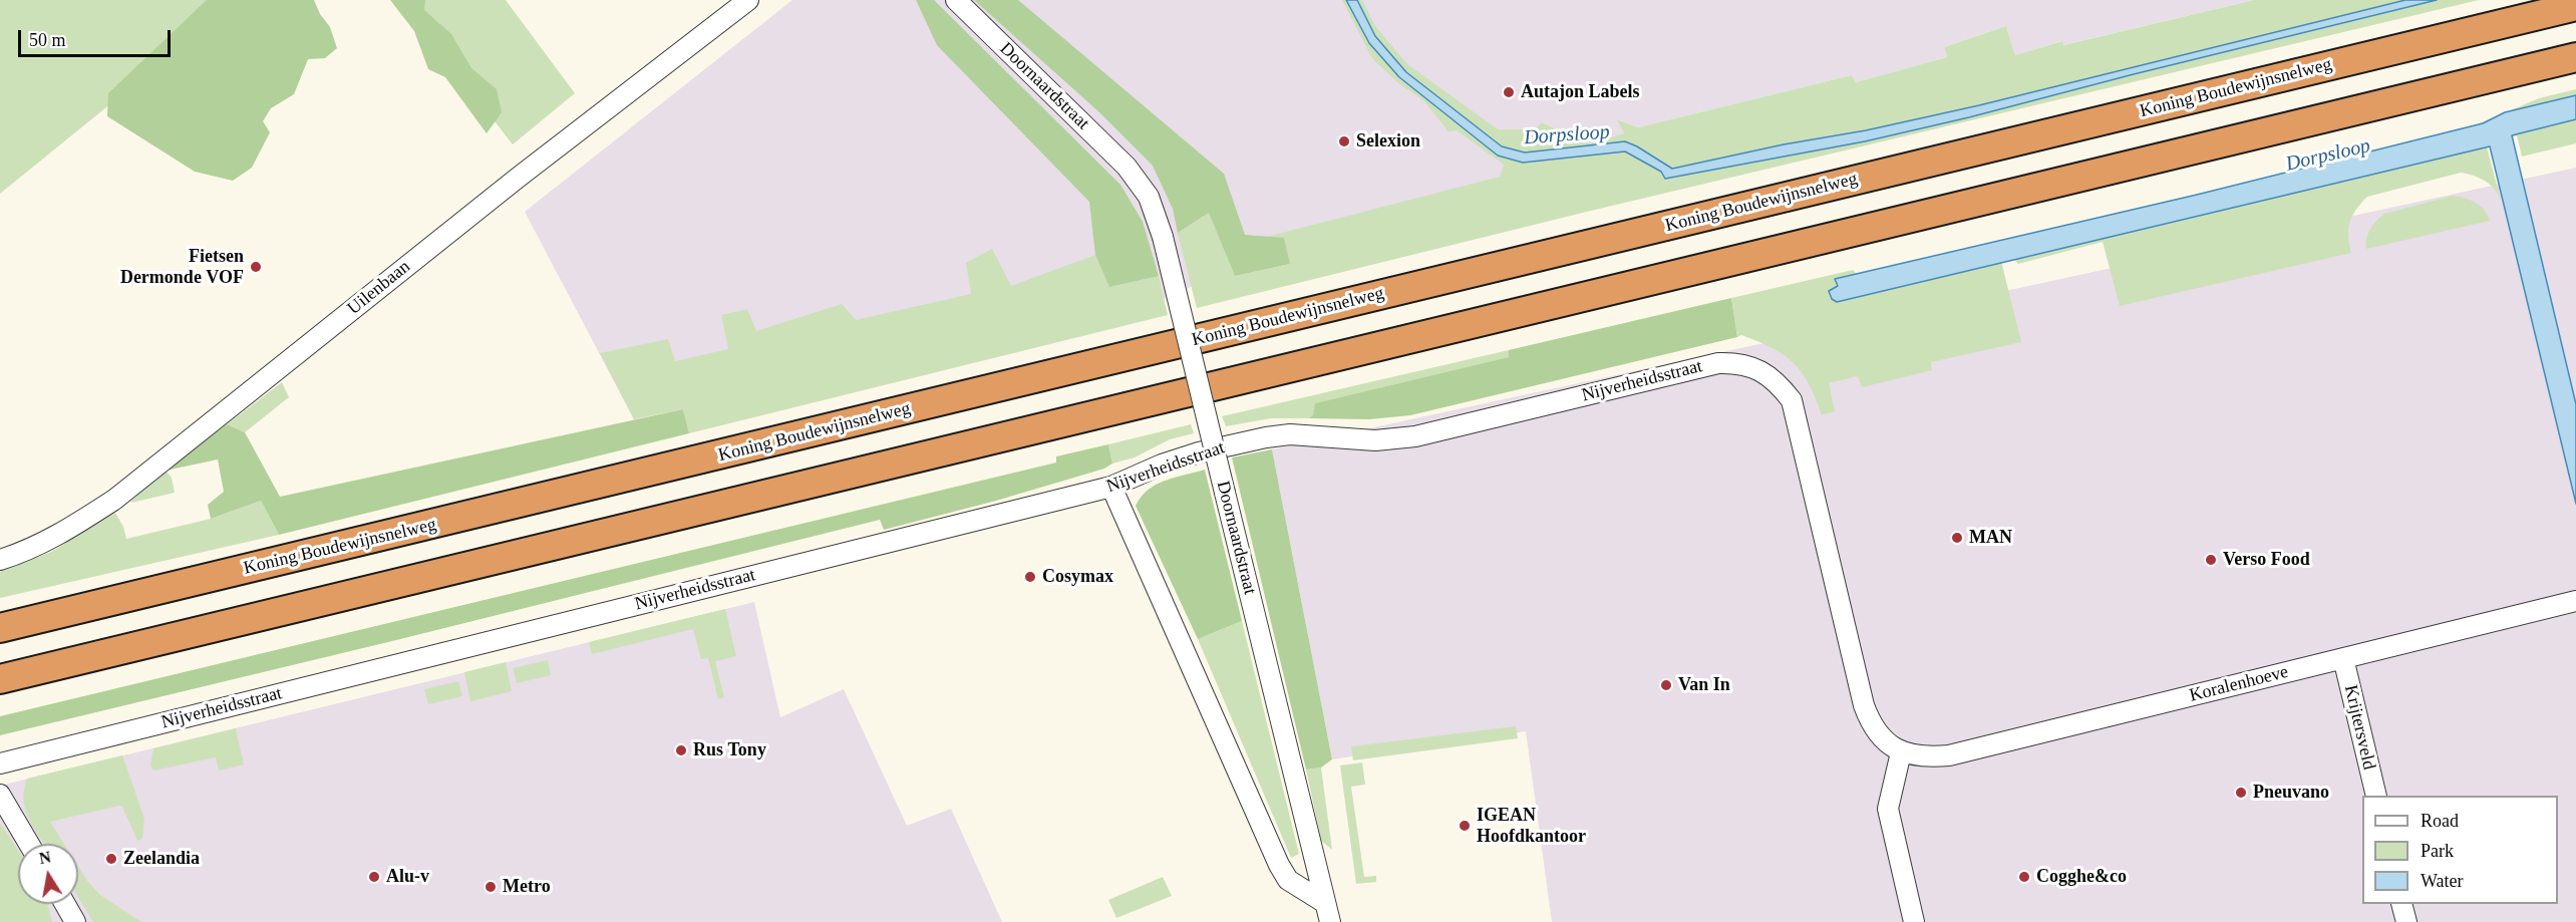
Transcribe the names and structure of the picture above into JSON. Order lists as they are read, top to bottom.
{
  "streets": {
    "highway": ["Koning Boudewijnsnelweg"],
    "street": [
      "Doornaardstraat",
      "Uilenbaan",
      "Nijverheidsstraat",
      "Koralenhoeve",
      "Krijtersveld"
    ]
  },
  "crossings": [
    ["Doornaardstraat", "Nijverheidsstraat"],
    ["Nijverheidsstraat", "Koralenhoeve"],
    ["Koralenhoeve", "Krijtersveld"]
  ],
  "water": ["Dorpsloop"],
  "places": [
    "Autajon Labels",
    "Selexion",
    "Fietsen Dermonde VOF",
    "MAN",
    "Verso Food",
    "Cosymax",
    "Van In",
    "Rus Tony",
    "Pneuvano",
    "IGEAN Hoofdkantoor",
    "Zeelandia",
    "Alu-v",
    "Cogghe&co",
    "Metro"
  ],
  "legend": ["Road", "Park", "Water"],
  "scale_bar": "50 m",
  "north": "top"
}
